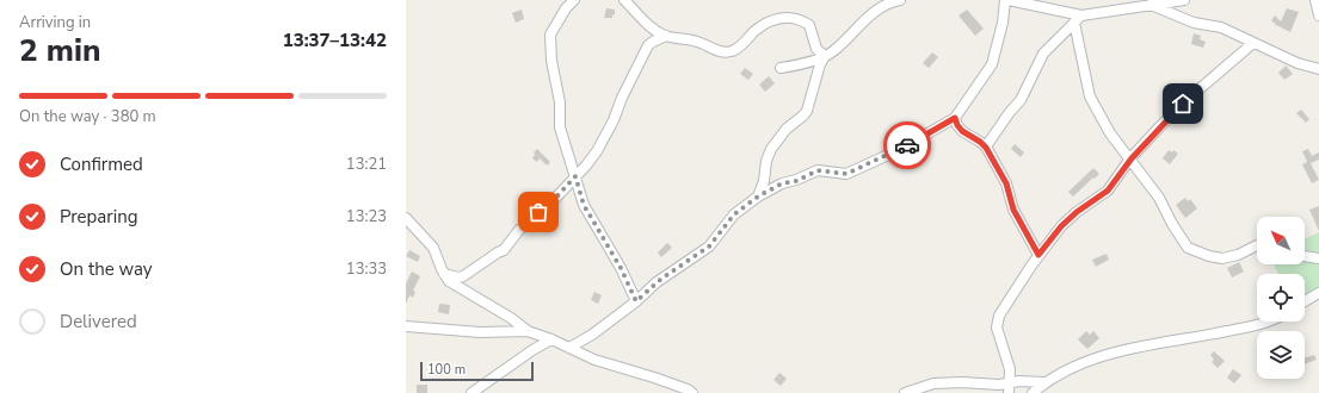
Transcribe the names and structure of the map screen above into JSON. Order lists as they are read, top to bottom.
{
  "scale_bar": "100 m",
  "north": "top left",
  "page": {
    "heading": ["2 min", "Arriving in", "13:37–13:42"],
    "bar": "On the way · 380 m",
    "list": [
      ["Confirmed", "13:21"],
      ["Preparing", "13:23"],
      ["On the way", "13:33"],
      "Delivered"
    ],
    "scale": "100 m"
  }
}
